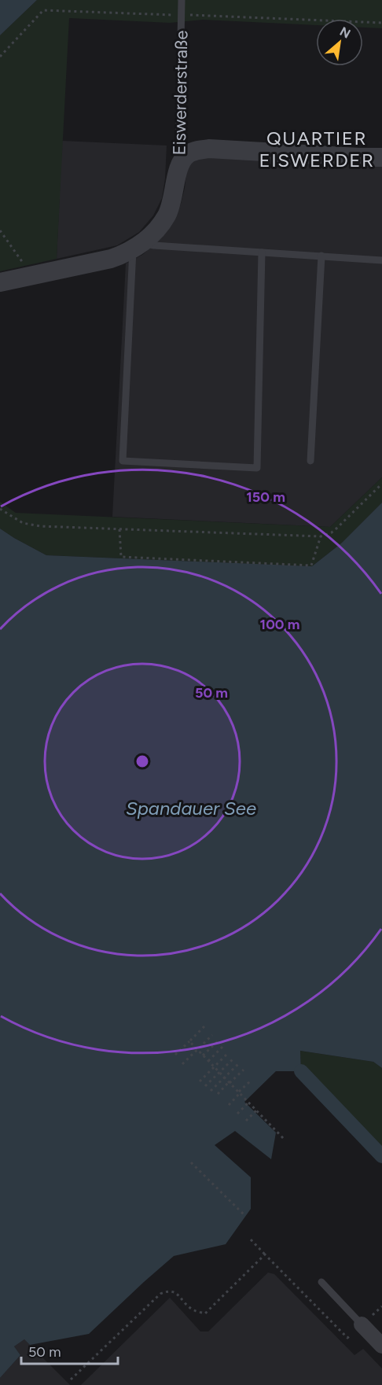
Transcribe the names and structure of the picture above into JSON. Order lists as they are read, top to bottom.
{
  "streets": {
    "street": ["Eiswerderstraße"]
  },
  "districts": ["QUARTIER EISWERDER"],
  "water": ["Spandauer See"],
  "scale_bar": "50 m",
  "north": "top right",
  "rings": ["150 m", "100 m", "50 m"]
}
